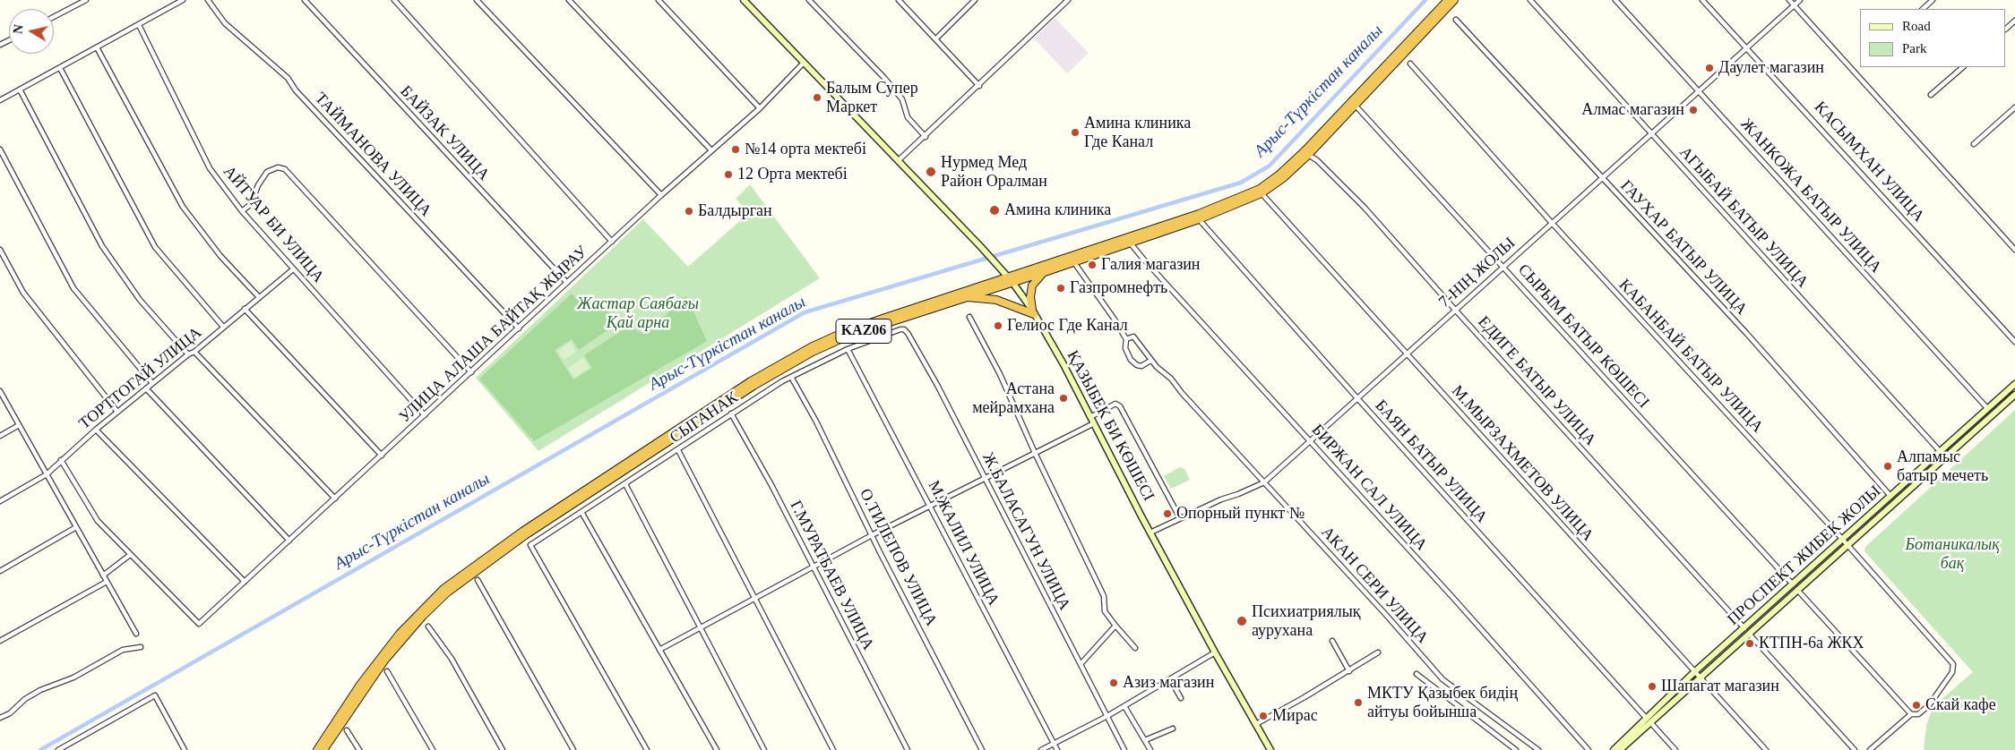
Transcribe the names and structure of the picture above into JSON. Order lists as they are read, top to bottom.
{
  "streets": {
    "highway": ["KАZ06"],
    "street": [
      "БАЙЗАК УЛИЦА",
      "ТАЙМАНОВА УЛИЦА",
      "КАСЫМХАН УЛИЦА",
      "ЖАНКОЖА БАТЫР УЛИЦА",
      "АГЫБАЙ БАТЫР УЛИЦА",
      "АЙТУАР БИ УЛИЦА",
      "ГАУХАР БАТЫР УЛИЦА",
      "7-НІҢ ЖОЛЫ",
      "УЛИЦА АЛАША БАЙТАҚ ЖЫРАУ",
      "СЫРЫМ БАТЫР КӨШЕСІ",
      "КАБАНБАЙ БАТЫР УЛИЦА",
      "ТОРТТОГАЙ УЛИЦА",
      "ЕДИГЕ БАТЫР УЛИЦА",
      "СЫГАНАК",
      "ҚАЗЫБЕК БИ КӨШЕСІ",
      "БАЯН БАТЫР УЛИЦА",
      "М.МЫРЗАХМЕТОВ УЛИЦА",
      "БИРЖАН САЛ УЛИЦА",
      "Ж.БАЛАСАГУН УЛИЦА",
      "М.ЖАЛИЛ УЛИЦА",
      "ПРОСПЕКТ ЖИБЕК ЖОЛЫ",
      "О.ТИЛЕПОВ УЛИЦА",
      "Г.МУРАТБАЕВ УЛИЦА",
      "АКАН СЕРИ УЛИЦА"
    ]
  },
  "crossings": [
    ["БАЙЗАК УЛИЦА", "УЛИЦА АЛАША БАЙТАҚ ЖЫРАУ"],
    ["ТАЙМАНОВА УЛИЦА", "УЛИЦА АЛАША БАЙТАҚ ЖЫРАУ"],
    ["КАСЫМХАН УЛИЦА", "7-НІҢ ЖОЛЫ"],
    ["ЖАНКОЖА БАТЫР УЛИЦА", "7-НІҢ ЖОЛЫ"],
    ["ЖАНКОЖА БАТЫР УЛИЦА", "ПРОСПЕКТ ЖИБЕК ЖОЛЫ"],
    ["АГЫБАЙ БАТЫР УЛИЦА", "7-НІҢ ЖОЛЫ"],
    ["АГЫБАЙ БАТЫР УЛИЦА", "ПРОСПЕКТ ЖИБЕК ЖОЛЫ"],
    ["АЙТУАР БИ УЛИЦА", "УЛИЦА АЛАША БАЙТАҚ ЖЫРАУ"],
    ["АЙТУАР БИ УЛИЦА", "ТОРТТОГАЙ УЛИЦА"],
    ["ГАУХАР БАТЫР УЛИЦА", "7-НІҢ ЖОЛЫ"],
    ["ГАУХАР БАТЫР УЛИЦА", "ПРОСПЕКТ ЖИБЕК ЖОЛЫ"],
    ["7-НІҢ ЖОЛЫ", "СЫРЫМ БАТЫР КӨШЕСІ"],
    ["7-НІҢ ЖОЛЫ", "КАБАНБАЙ БАТЫР УЛИЦА"],
    ["7-НІҢ ЖОЛЫ", "ЕДИГЕ БАТЫР УЛИЦА"],
    ["7-НІҢ ЖОЛЫ", "ҚАЗЫБЕК БИ КӨШЕСІ"],
    ["7-НІҢ ЖОЛЫ", "БАЯН БАТЫР УЛИЦА"],
    ["7-НІҢ ЖОЛЫ", "М.МЫРЗАХМЕТОВ УЛИЦА"],
    ["7-НІҢ ЖОЛЫ", "БИРЖАН САЛ УЛИЦА"],
    ["7-НІҢ ЖОЛЫ", "АКАН СЕРИ УЛИЦА"],
    ["KАZ06", "СЫРЫМ БАТЫР КӨШЕСІ"],
    ["KАZ06", "ЕДИГЕ БАТЫР УЛИЦА"],
    ["KАZ06", "ҚАЗЫБЕК БИ КӨШЕСІ"],
    ["KАZ06", "БАЯН БАТЫР УЛИЦА"],
    ["KАZ06", "М.МЫРЗАХМЕТОВ УЛИЦА"],
    ["KАZ06", "БИРЖАН САЛ УЛИЦА"],
    ["KАZ06", "АКАН СЕРИ УЛИЦА"],
    ["УЛИЦА АЛАША БАЙТАҚ ЖЫРАУ", "ҚАЗЫБЕК БИ КӨШЕСІ"],
    ["СЫРЫМ БАТЫР КӨШЕСІ", "ПРОСПЕКТ ЖИБЕК ЖОЛЫ"],
    ["КАБАНБАЙ БАТЫР УЛИЦА", "ПРОСПЕКТ ЖИБЕК ЖОЛЫ"],
    ["ЕДИГЕ БАТЫР УЛИЦА", "ПРОСПЕКТ ЖИБЕК ЖОЛЫ"],
    ["СЫГАНАК", "Ж.БАЛАСАГУН УЛИЦА"],
    ["СЫГАНАК", "М.ЖАЛИЛ УЛИЦА"],
    ["СЫГАНАК", "О.ТИЛЕПОВ УЛИЦА"],
    ["СЫГАНАК", "Г.МУРАТБАЕВ УЛИЦА"],
    ["БАЯН БАТЫР УЛИЦА", "ПРОСПЕКТ ЖИБЕК ЖОЛЫ"],
    ["М.МЫРЗАХМЕТОВ УЛИЦА", "ПРОСПЕКТ ЖИБЕК ЖОЛЫ"]
  ],
  "water": ["Арыс-Түркістан каналы"],
  "parks": ["Жастар Саябағы Қай арна", "Ботаникалық бақ"],
  "places": [
    "Даулет магазин",
    "Балым Супер Маркет",
    "Алмас магазин",
    "Амина клиника Где Канал",
    "№14 орта мектебі",
    "Нурмед Мед Район Оралман",
    "12 Орта мектебі",
    "Амина клиника",
    "Балдырган",
    "Галия магазин",
    "Газпромнефть",
    "Гелиос Где Канал",
    "Астана мейрамхана",
    "Алпамыс батыр мечеть",
    "Опорный пункт №",
    "Психиатриялық аурухана",
    "КТПН-6а ЖКХ",
    "Азиз магазин",
    "Шапагат магазин",
    "МКТУ Қазыбек бидің айтуы бойынша",
    "Скай кафе",
    "Мирас"
  ],
  "legend": ["Road", "Park"],
  "north": "left"
}
